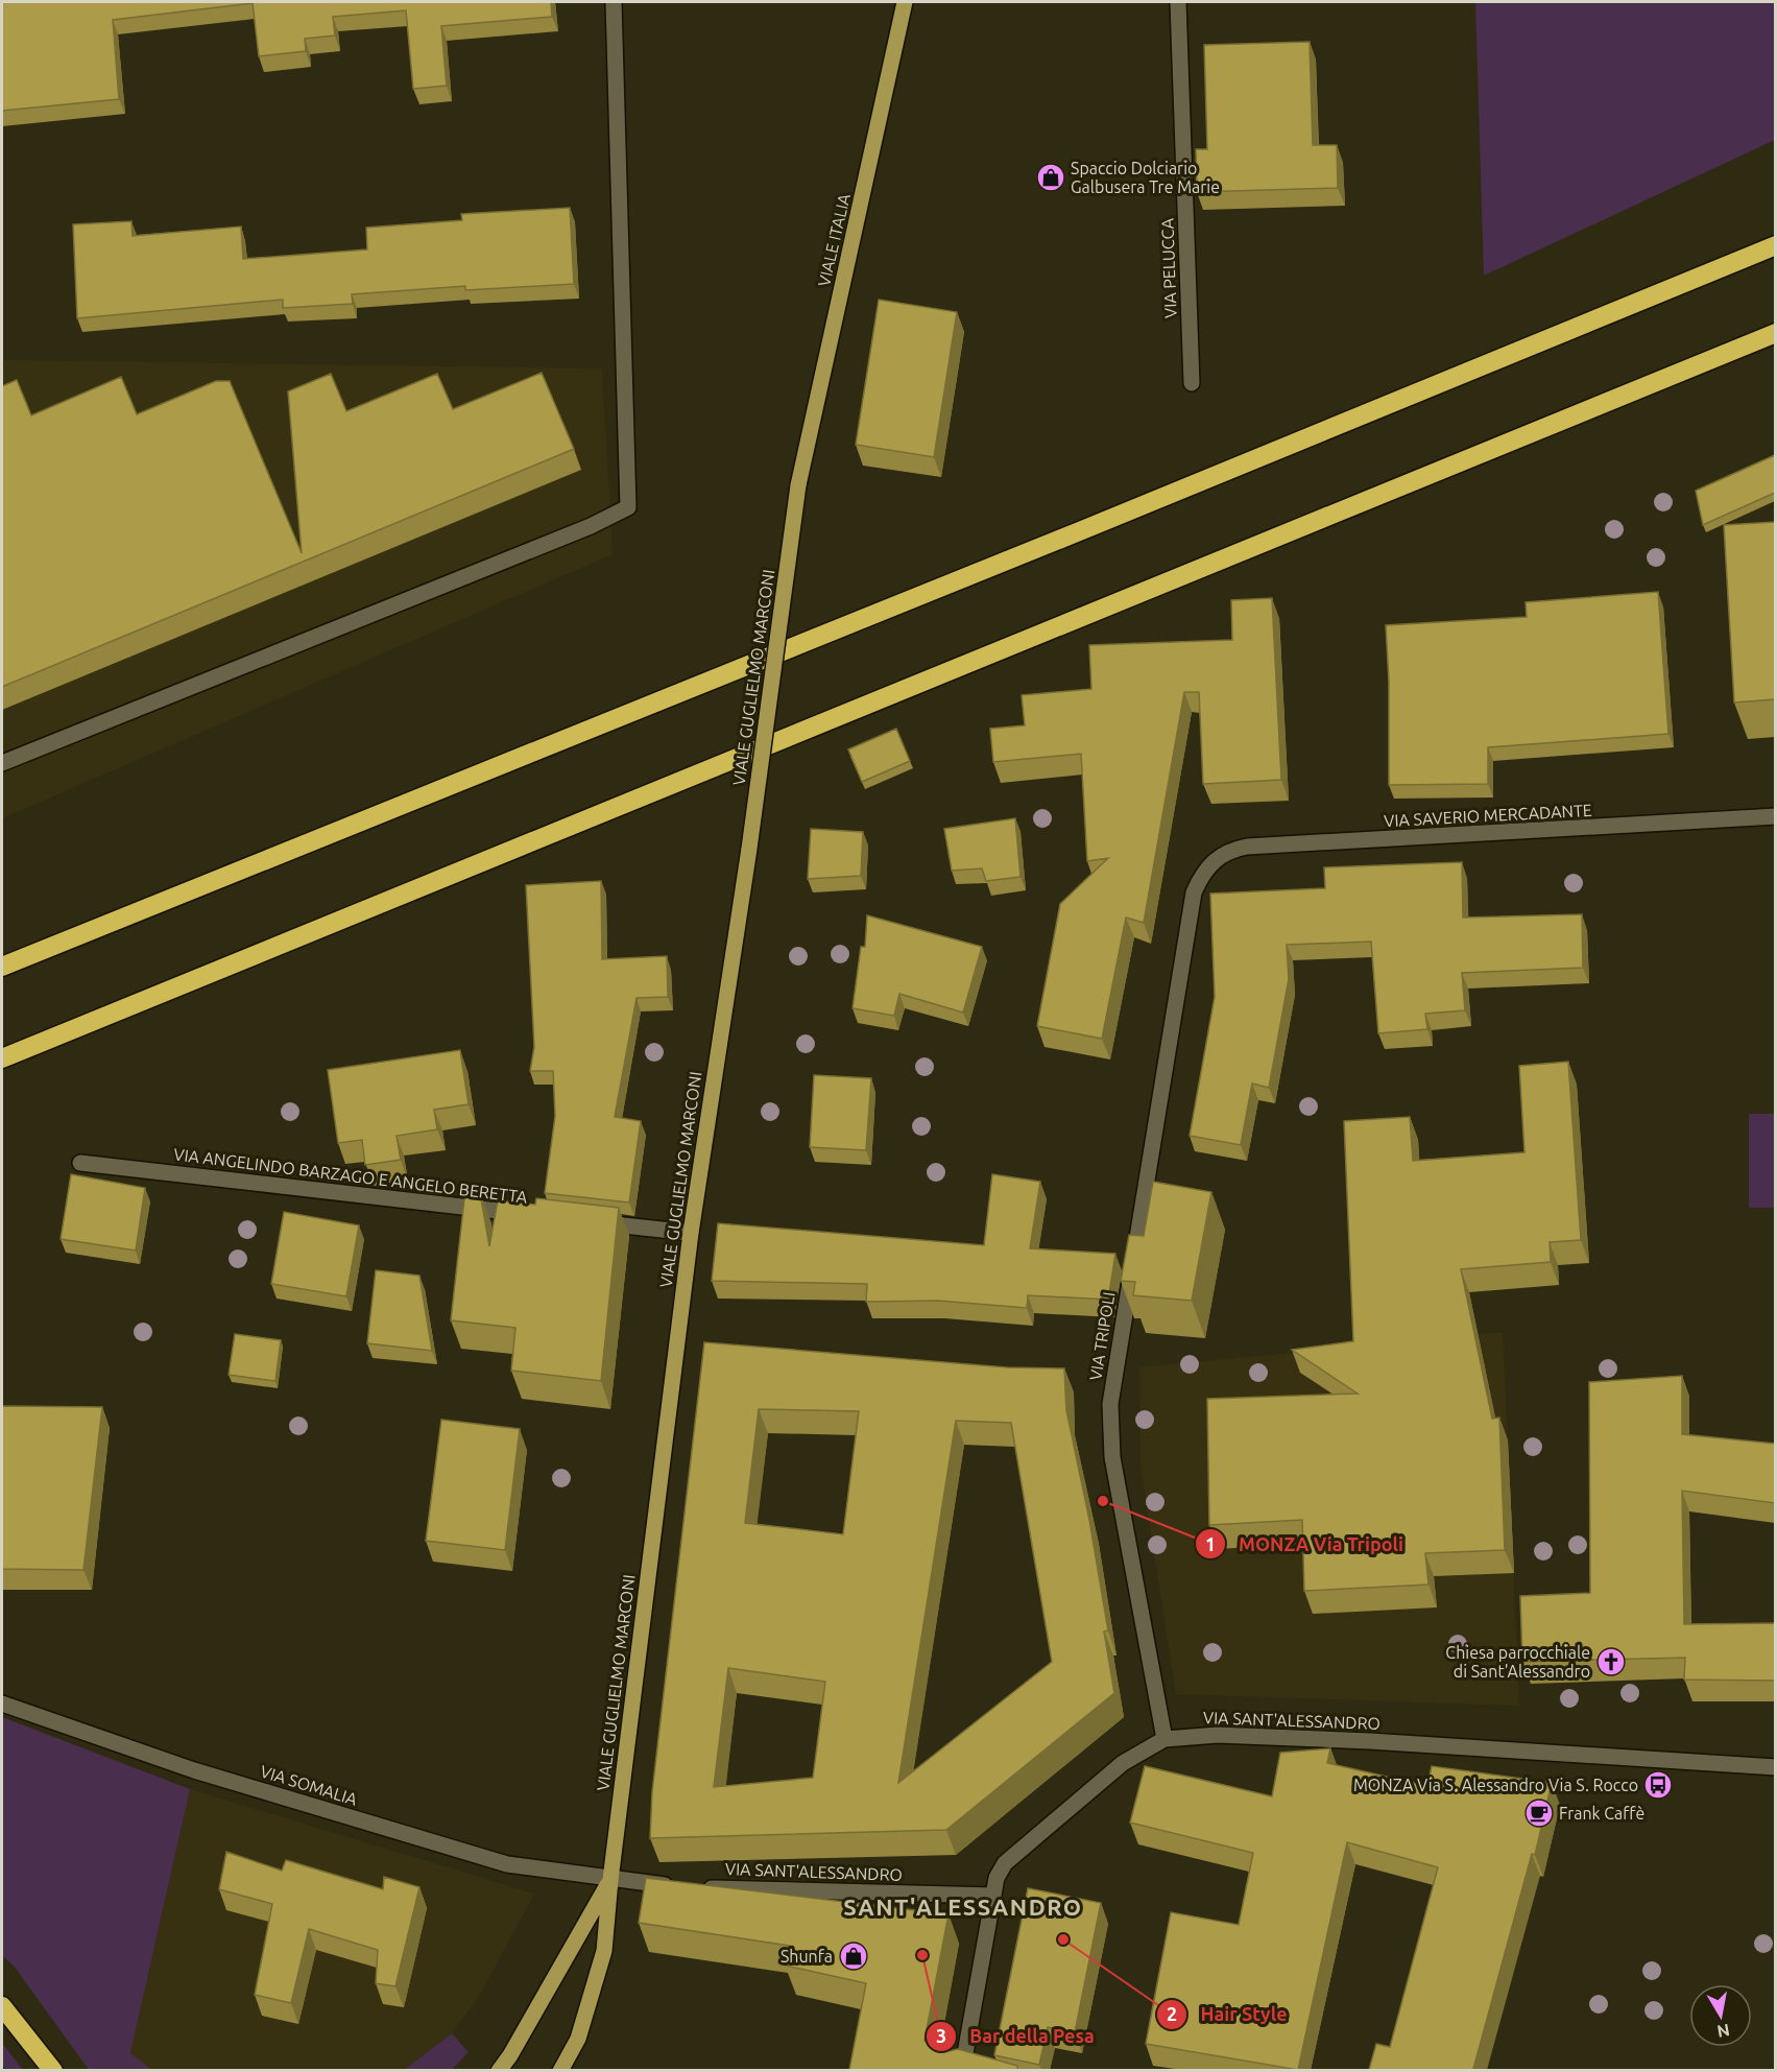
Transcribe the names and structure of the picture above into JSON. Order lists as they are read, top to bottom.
{
  "streets": {
    "main road": ["VIALE ITALIA", "VIALE GUGLIELMO MARCONI"],
    "street": [
      "VIA PELUCCA",
      "VIA SAVERIO MERCADANTE",
      "VIA ANGELINDO BARZAGO E ANGELO BERETTA",
      "VIA TRIPOLI",
      "VIA SANT'ALESSANDRO",
      "VIA SOMALIA"
    ]
  },
  "crossings": [
    ["VIALE ITALIA", "VIALE GUGLIELMO MARCONI"],
    ["VIALE GUGLIELMO MARCONI", "VIA SANT'ALESSANDRO"],
    ["VIALE GUGLIELMO MARCONI", "VIA SOMALIA"],
    ["VIA SAVERIO MERCADANTE", "VIA TRIPOLI"],
    ["VIA TRIPOLI", "VIA SANT'ALESSANDRO"],
    ["VIA SANT'ALESSANDRO", "VIA SOMALIA"]
  ],
  "districts": ["SANT'ALESSANDRO"],
  "places": {
    "shop": ["Spaccio Dolciario Galbusera Tre Marie", "Shunfa"],
    "other": ["MONZA Via Tripoli", "Hair Style", "Bar della Pesa"],
    "church": ["Chiesa parrocchiale di Sant'Alessandro"],
    "bus stop": ["MONZA Via S. Alessandro Via S. Rocco"],
    "cafe": ["Frank Caffè"]
  },
  "north": "bottom"
}
